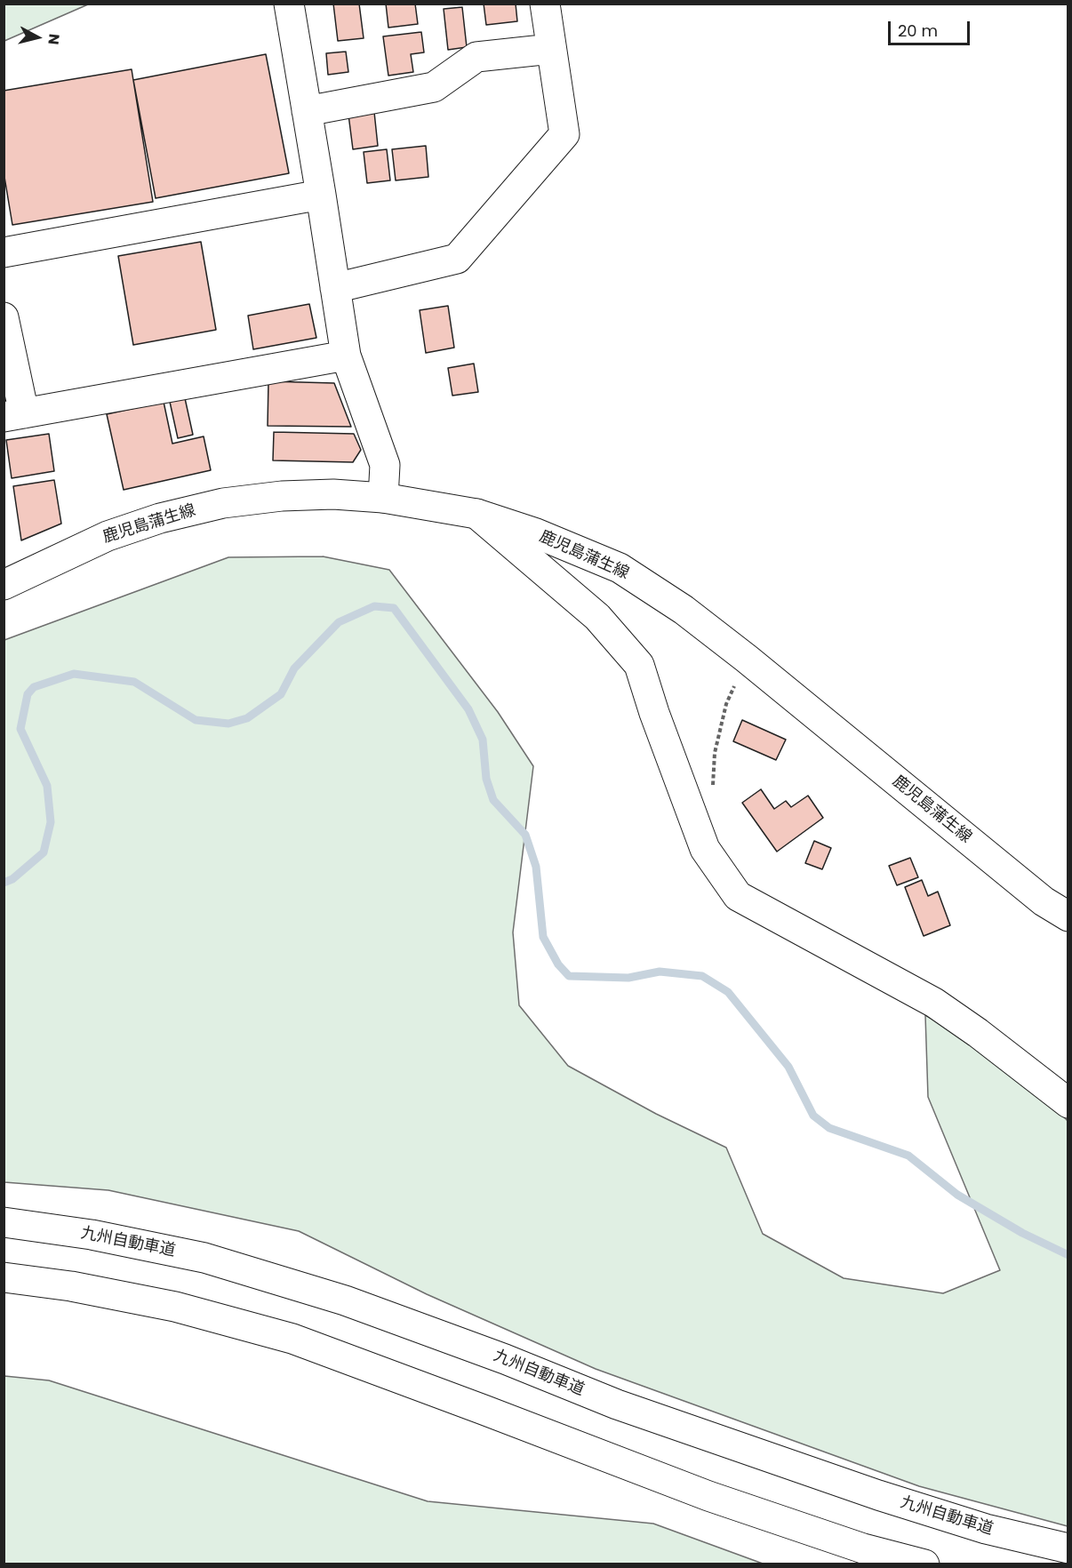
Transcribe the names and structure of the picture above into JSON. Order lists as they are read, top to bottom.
{
  "streets": {
    "main road": ["鹿児島蒲生線", "九州自動車道"]
  },
  "scale_bar": "20 m",
  "north": "right"
}
